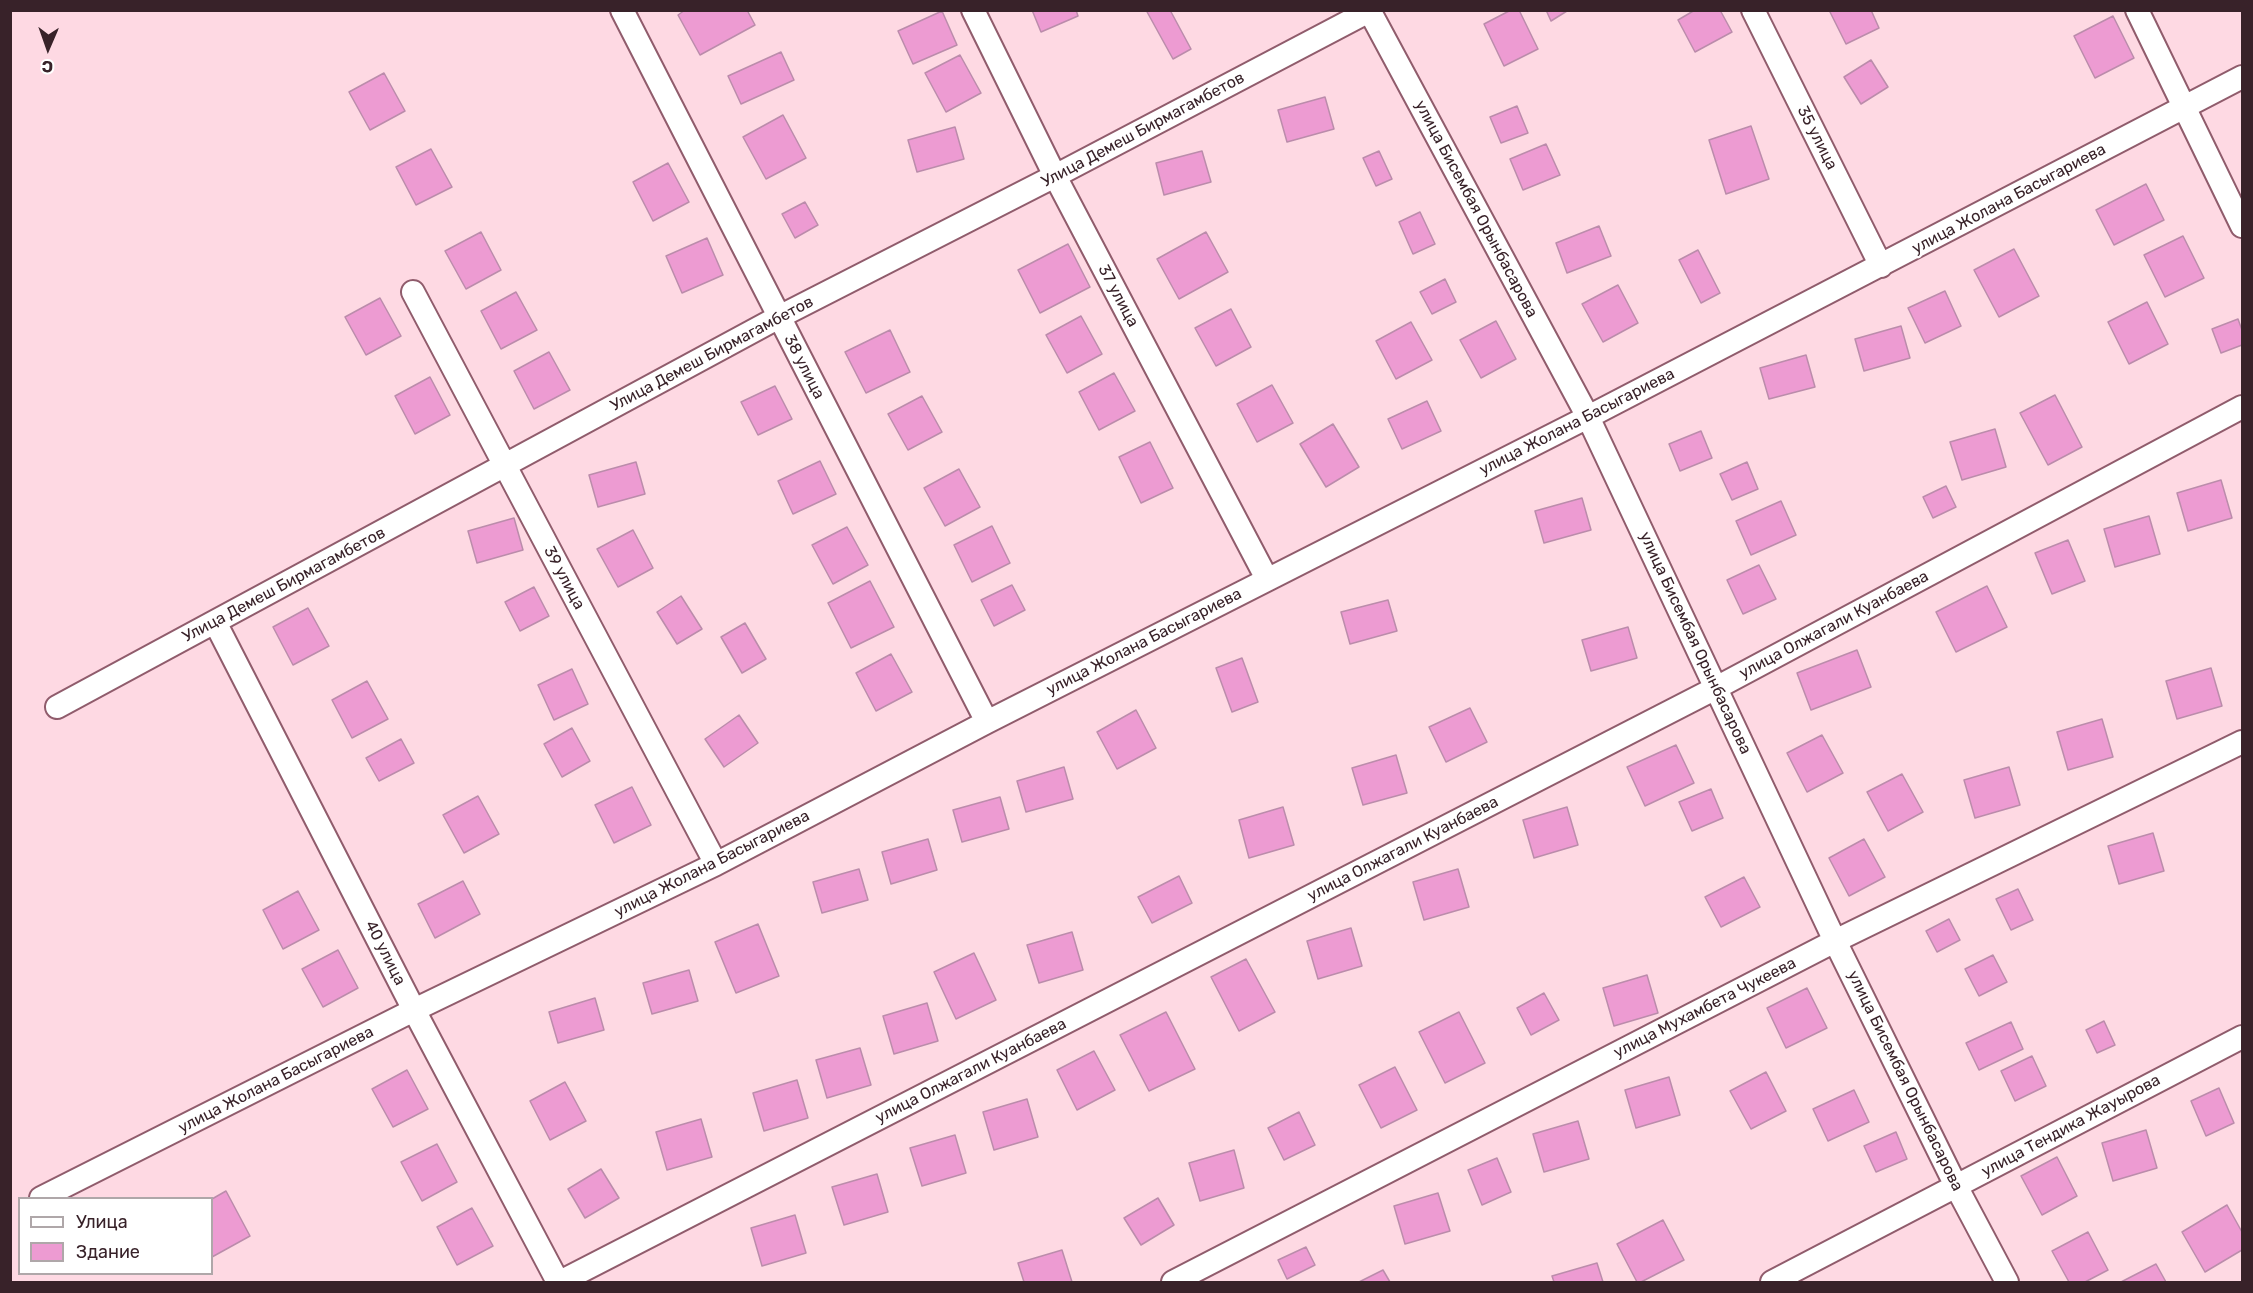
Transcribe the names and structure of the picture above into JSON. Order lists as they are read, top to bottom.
{
  "streets": {
    "street": [
      "Улица Демеш Бирмагамбетов",
      "35 улица",
      "улица Жолана Басыгариева",
      "улица Бисембая Орынбасарова",
      "37 улица",
      "38 улица",
      "39 улица",
      "улица Олжагали Куанбаева",
      "40 улица",
      "улица Мухамбета Чукеева",
      "улица Тендика Жауырова"
    ]
  },
  "crossings": [
    ["Улица Демеш Бирмагамбетов", "улица Бисембая Орынбасарова"],
    ["Улица Демеш Бирмагамбетов", "37 улица"],
    ["Улица Демеш Бирмагамбетов", "38 улица"],
    ["Улица Демеш Бирмагамбетов", "39 улица"],
    ["Улица Демеш Бирмагамбетов", "40 улица"],
    ["35 улица", "улица Жолана Басыгариева"],
    ["улица Жолана Басыгариева", "улица Бисембая Орынбасарова"],
    ["улица Жолана Басыгариева", "37 улица"],
    ["улица Жолана Басыгариева", "38 улица"],
    ["улица Жолана Басыгариева", "39 улица"],
    ["улица Жолана Басыгариева", "40 улица"],
    ["улица Бисембая Орынбасарова", "улица Олжагали Куанбаева"],
    ["улица Бисембая Орынбасарова", "улица Мухамбета Чукеева"],
    ["улица Бисембая Орынбасарова", "улица Тендика Жауырова"],
    ["улица Олжагали Куанбаева", "40 улица"]
  ],
  "legend": ["Улица", "Здание"],
  "north": "bottom"
}
